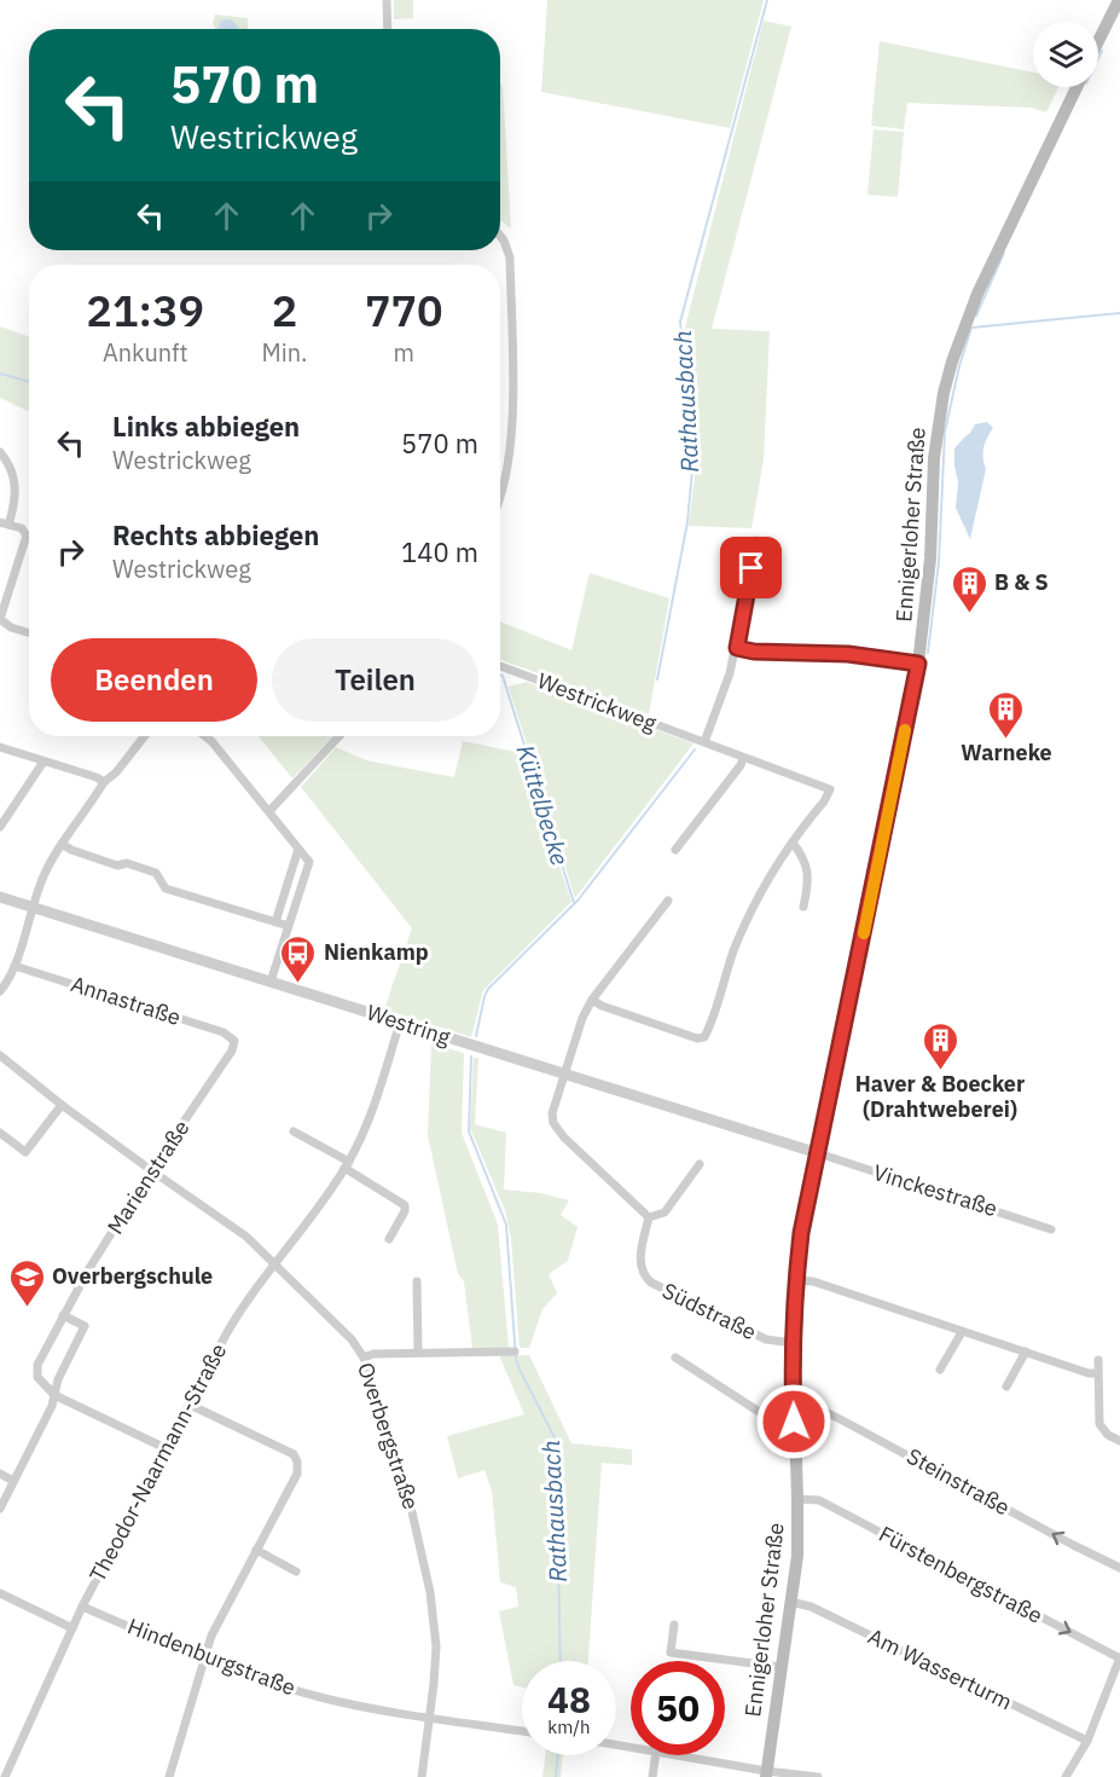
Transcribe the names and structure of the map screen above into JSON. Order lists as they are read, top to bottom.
{
  "streets": {
    "main road": ["Ennigerloher Straße"],
    "street": [
      "Westrickweg",
      "Annastraße",
      "Westring",
      "Marienstraße",
      "Vinckestraße",
      "Südstraße",
      "Overbergstraße",
      "Theodor-Naarmann-Straße",
      "Steinstraße",
      "Fürstenbergstraße",
      "Hindenburgstraße",
      "Am Wasserturm"
    ]
  },
  "crossings": [
    ["Ennigerloher Straße", "Westring"],
    ["Ennigerloher Straße", "Vinckestraße"],
    ["Ennigerloher Straße", "Südstraße"],
    ["Ennigerloher Straße", "Steinstraße"],
    ["Ennigerloher Straße", "Fürstenbergstraße"],
    ["Ennigerloher Straße", "Am Wasserturm"],
    ["Annastraße", "Marienstraße"],
    ["Westring", "Vinckestraße"],
    ["Westring", "Theodor-Naarmann-Straße"],
    ["Marienstraße", "Overbergstraße"],
    ["Overbergstraße", "Theodor-Naarmann-Straße"],
    ["Overbergstraße", "Hindenburgstraße"],
    ["Theodor-Naarmann-Straße", "Hindenburgstraße"]
  ],
  "one_way": ["Steinstraße", "Fürstenbergstraße"],
  "water": ["Rathausbach", "Küttelbecke"],
  "places": {
    "building": ["B & S", "Warneke", "Haver & Boecker (Drahtweberei)"],
    "bus stop": ["Nienkamp"],
    "school or university": ["Overbergschule"]
  },
  "page": {
    "turn": ["570 m", "Westrickweg"],
    "eta": [
      "21:39",
      "Ankunft",
      "2",
      "Min.",
      "770",
      "m"
    ],
    "list": [
      {
        "name": "Links abbiegen",
        "note": "Westrickweg",
        "value": "570 m"
      },
      {
        "name": "Rechts abbiegen",
        "note": "Westrickweg",
        "value": "140 m"
      }
    ],
    "buttons": ["Beenden", "Teilen"],
    "speed": "48 km/h",
    "limit": "50"
  }
}
